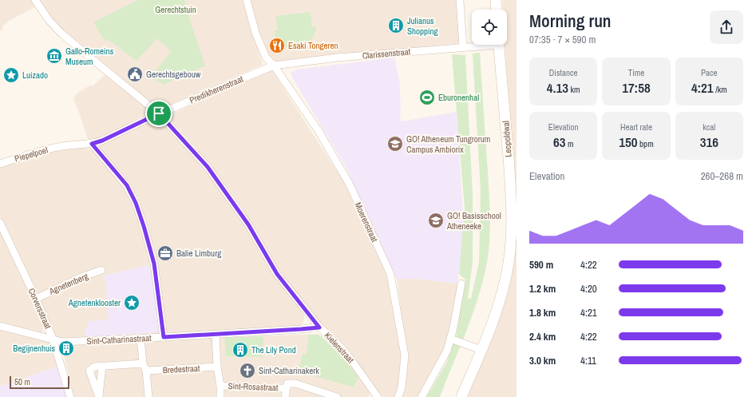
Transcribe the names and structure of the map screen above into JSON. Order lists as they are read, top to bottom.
{
  "streets": {
    "street": [
      "Clarissenstraat",
      "Predikherenstraat",
      "Leopoldwal",
      "Piepelpoel",
      "Moerenstraat",
      "Agnetenberg",
      "Corversstraat",
      "Sint-Catharinastraat",
      "Kielenstraat",
      "Bredestraat",
      "Sint-Rosastraat"
    ]
  },
  "crossings": [
    ["Clarissenstraat", "Predikherenstraat"],
    ["Clarissenstraat", "Moerenstraat"],
    ["Predikherenstraat", "Piepelpoel"],
    ["Predikherenstraat", "Moerenstraat"],
    ["Predikherenstraat", "Kielenstraat"],
    ["Agnetenberg", "Corversstraat"],
    ["Corversstraat", "Sint-Catharinastraat"],
    ["Sint-Catharinastraat", "Kielenstraat"]
  ],
  "parks": ["Gerechtstuin"],
  "places": {
    "building": ["Julianus Shopping", "Begijnenhuis", "The Lily Pond"],
    "restaurant": ["Esaki Tongeren"],
    "museum": ["Gallo-Romeins Museum"],
    "public building": ["Gerechtsgebouw"],
    "place": ["Luizado", "Agnetenklooster"],
    "sports": ["Eburonenhal"],
    "school or university": ["GO! Atheneum Tungrorum Campus Ambiorix", "GO! Basisschool Atheneeke"],
    "office": ["Balie Limburg"],
    "church": ["Sint-Catharinakerk"]
  },
  "scale_bar": "50 m",
  "page": {
    "heading": ["Morning run", "07:35 · 7 × 590 m"],
    "stats": [
      ["Distance", "4.13 km"],
      ["Time", "17:58"],
      ["Pace", "4:21 /km"],
      ["Elevation", "63 m"],
      ["Heart rate", "150 bpm"],
      ["kcal", "316"]
    ],
    "chart": ["Elevation", "260–268 m"],
    "list": [
      {
        "name": "590 m",
        "note": "4:22"
      },
      {
        "name": "1.2 km",
        "note": "4:20"
      },
      {
        "name": "1.8 km",
        "note": "4:21"
      },
      {
        "name": "2.4 km",
        "note": "4:22"
      },
      {
        "name": "3.0 km",
        "note": "4:11"
      }
    ],
    "scale": "50 m"
  }
}
